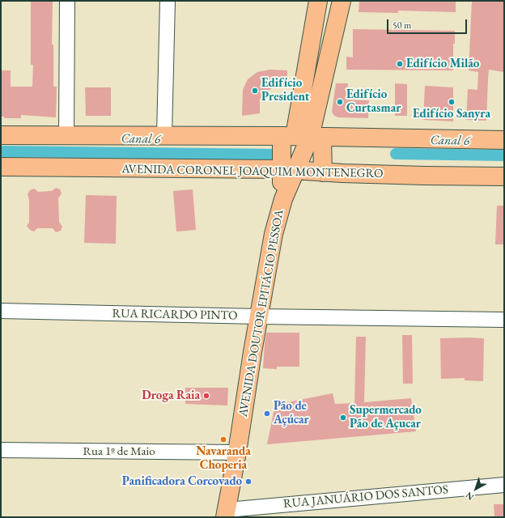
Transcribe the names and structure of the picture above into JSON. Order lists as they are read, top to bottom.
{
  "streets": {
    "main road": ["AVENIDA CORONEL JOAQUIM MONTENEGRO", "AVENIDA DOUTOR EPITÁCIO PESSOA"],
    "street": ["RUA RICARDO PINTO", "Rua 1º de Maio", "RUA JANUÁRIO DOS SANTOS"]
  },
  "crossings": [
    ["AVENIDA CORONEL JOAQUIM MONTENEGRO", "AVENIDA DOUTOR EPITÁCIO PESSOA"],
    ["AVENIDA DOUTOR EPITÁCIO PESSOA", "RUA RICARDO PINTO"],
    ["AVENIDA DOUTOR EPITÁCIO PESSOA", "Rua 1º de Maio"],
    ["AVENIDA DOUTOR EPITÁCIO PESSOA", "RUA JANUÁRIO DOS SANTOS"]
  ],
  "water": ["Canal 6"],
  "places": [
    "Edifício Milão",
    "Edifício President",
    "Edifício Curtasmar",
    "Edifício Sanyra",
    "Droga Raia",
    "Pão de Açúcar",
    "Supermercado Pão de Açucar",
    "Navaranda Choperia",
    "Panificadora Corcovado"
  ],
  "scale_bar": "50 m",
  "north": "bottom left"
}
